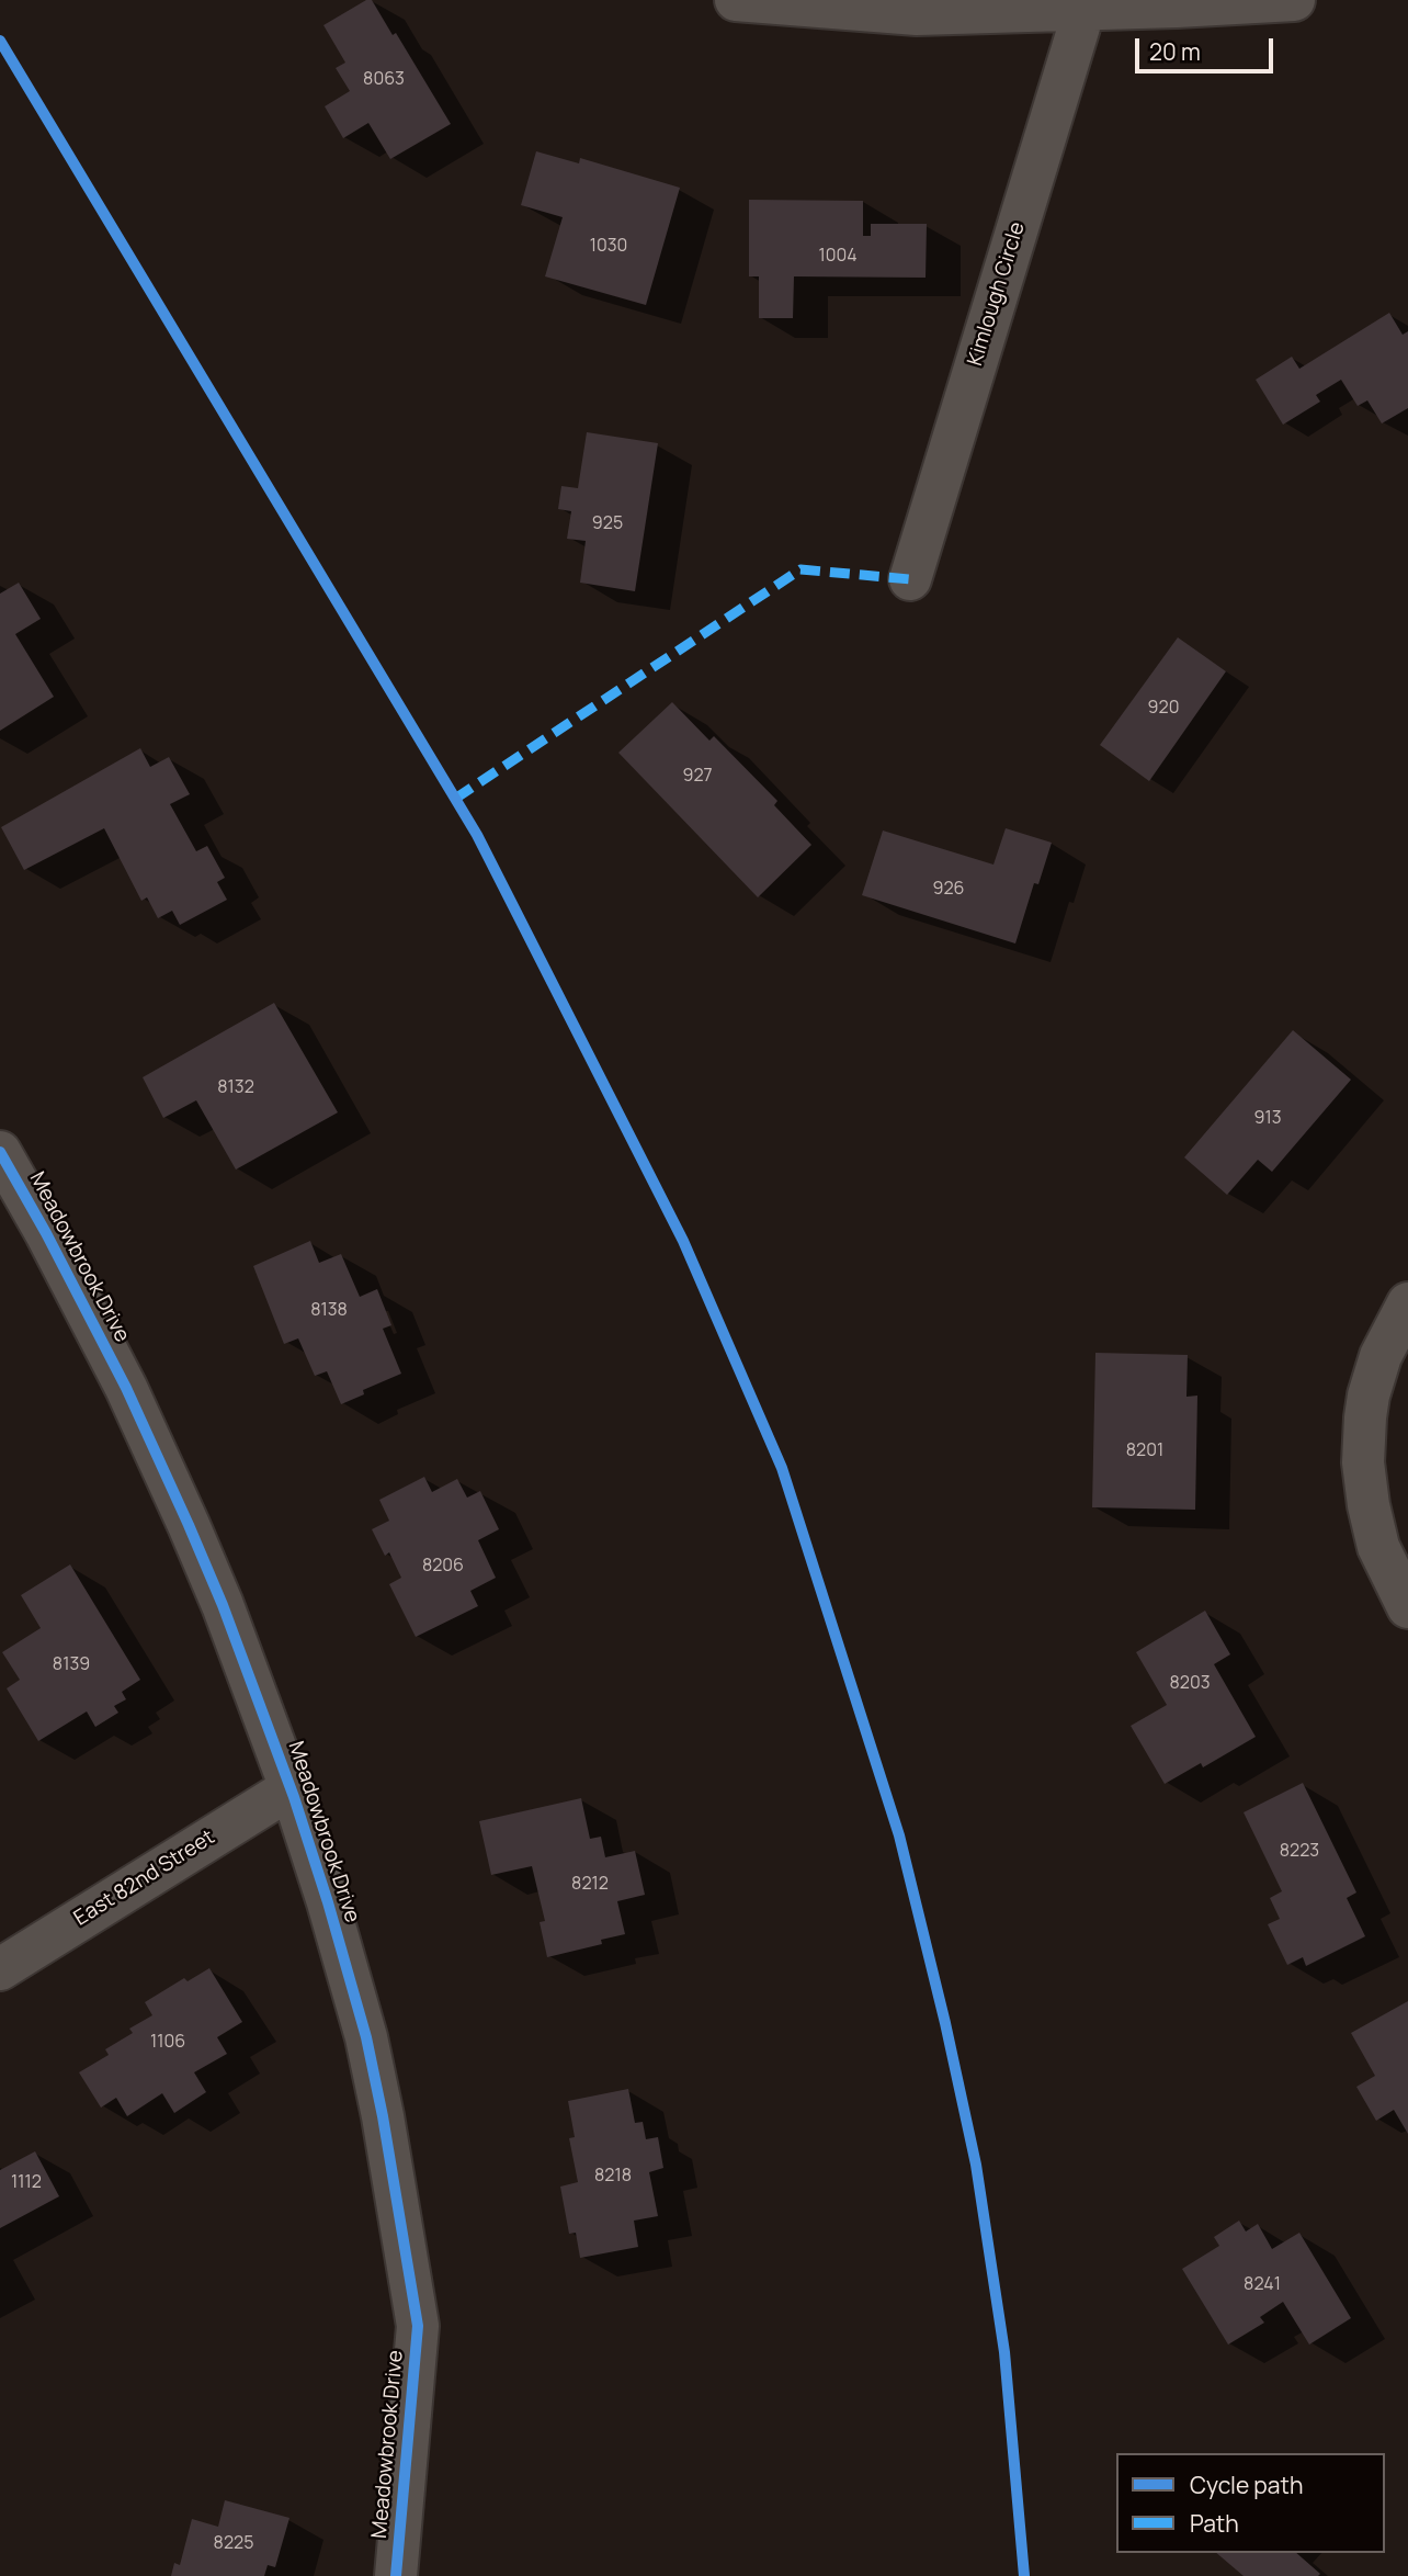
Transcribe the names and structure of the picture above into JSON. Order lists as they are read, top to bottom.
{
  "streets": {
    "street": ["Kimlough Circle", "Meadowbrook Drive", "East 82nd Street"]
  },
  "crossings": [
    ["Meadowbrook Drive", "East 82nd Street"]
  ],
  "house_numbers": [
    "8063",
    "1030",
    "1004",
    "925",
    "920",
    "927",
    "926",
    "8132",
    "913",
    "8138",
    "8201",
    "8206",
    "8139",
    "8203",
    "8223",
    "8212",
    "1106",
    "8218",
    "1112",
    "8241",
    "8225"
  ],
  "legend": ["Cycle path", "Path"],
  "scale_bar": "20 m"
}
